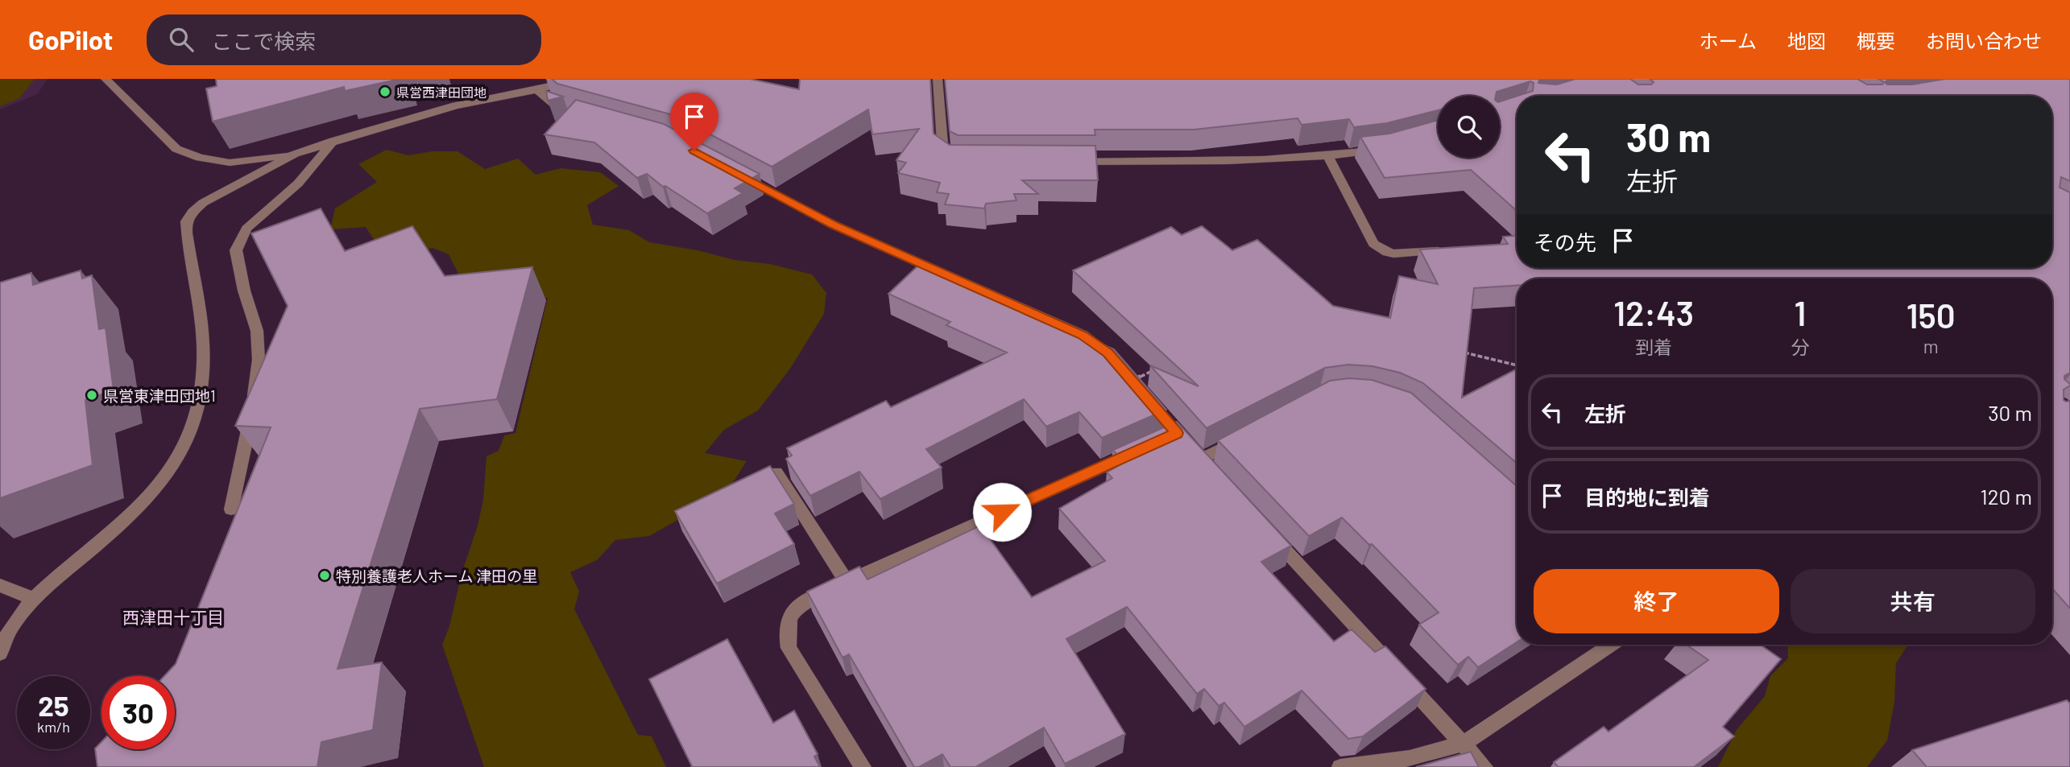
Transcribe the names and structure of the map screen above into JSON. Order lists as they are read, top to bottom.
{
  "districts": ["西津田十丁目"],
  "places": ["県営西津田団地", "県営東津田団地1", "特別養護老人ホーム 津田の里"],
  "page": {
    "header": "GoPilot",
    "search": "ここで検索",
    "nav": [
      "ホーム",
      "地図",
      "概要",
      "お問い合わせ"
    ],
    "turn": ["30 m", "左折"],
    "then": "その先",
    "eta": [
      "12:43",
      "到着",
      "1",
      "分",
      "150",
      "m"
    ],
    "list": [
      {
        "name": "左折",
        "value": "30 m"
      },
      {
        "name": "目的地に到着",
        "value": "120 m"
      }
    ],
    "buttons": ["終了", "共有"],
    "speed": "25 km/h",
    "limit": "30"
  }
}
